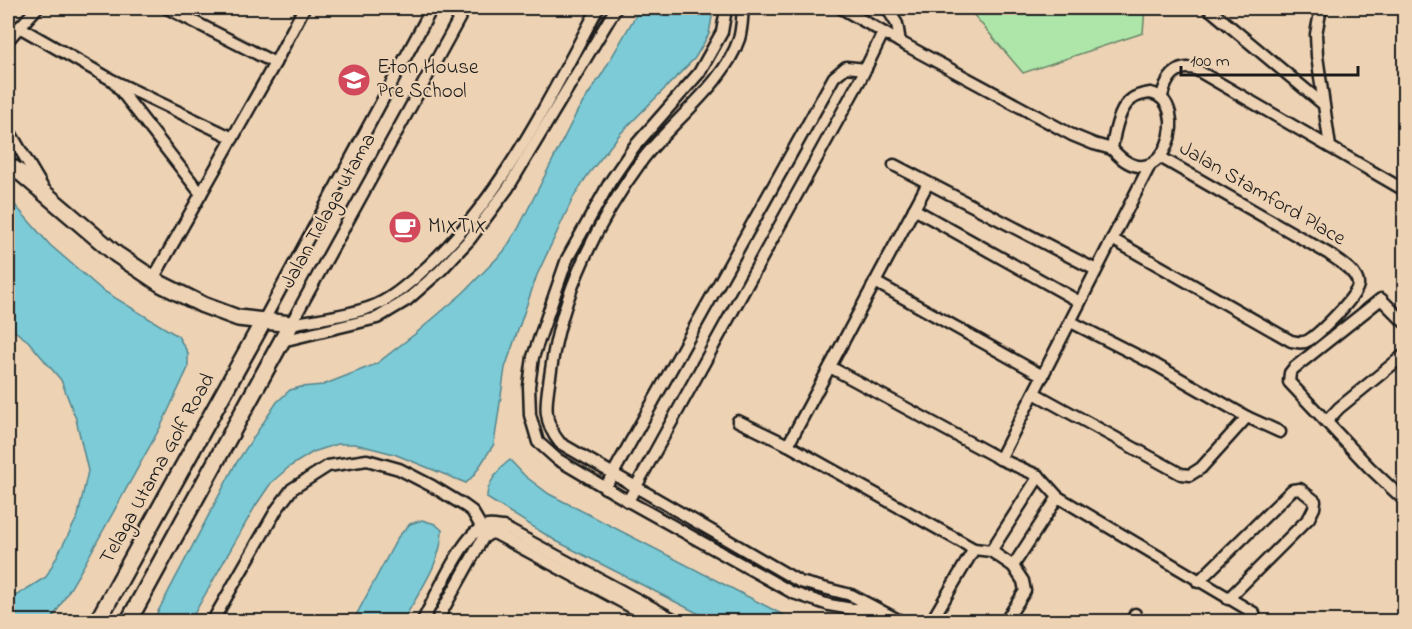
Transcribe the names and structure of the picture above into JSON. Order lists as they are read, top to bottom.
{
  "streets": {
    "main road": ["Jalan Telaga Utama", "Telaga Utama Golf Road"],
    "street": ["Jalan Stamford Place"]
  },
  "crossings": [
    ["Jalan Telaga Utama", "Telaga Utama Golf Road"]
  ],
  "places": {
    "school or university": ["Eton House Pre School"],
    "cafe": ["MIXTIX"]
  },
  "scale_bar": "100 m"
}
